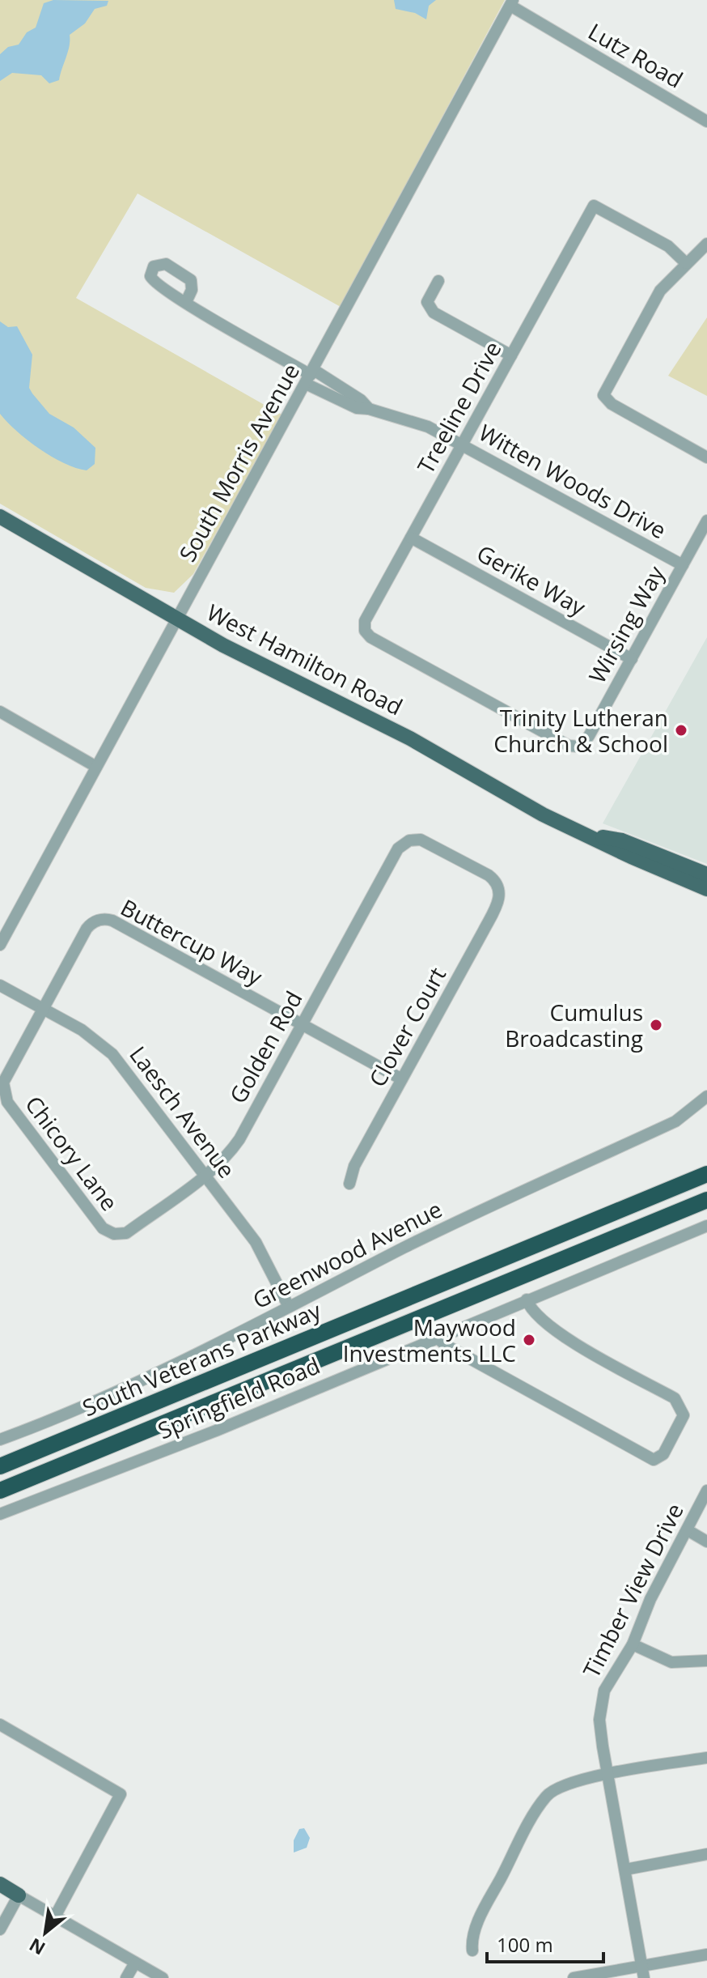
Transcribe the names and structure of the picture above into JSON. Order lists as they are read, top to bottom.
{
  "streets": {
    "highway": ["South Veterans Parkway"],
    "main road": ["West Hamilton Road"],
    "street": [
      "Lutz Road",
      "Treeline Drive",
      "South Morris Avenue",
      "Witten Woods Drive",
      "Gerike Way",
      "Wirsing Way",
      "Buttercup Way",
      "Clover Court",
      "Golden Rod",
      "Laesch Avenue",
      "Chicory Lane",
      "Greenwood Avenue",
      "Springfield Road",
      "Timber View Drive"
    ]
  },
  "crossings": [
    ["Lutz Road", "South Morris Avenue"],
    ["Treeline Drive", "Witten Woods Drive"],
    ["Treeline Drive", "Gerike Way"],
    ["Treeline Drive", "Wirsing Way"],
    ["South Morris Avenue", "Witten Woods Drive"],
    ["South Morris Avenue", "West Hamilton Road"],
    ["Witten Woods Drive", "Wirsing Way"],
    ["Gerike Way", "Wirsing Way"],
    ["Buttercup Way", "Clover Court"],
    ["Buttercup Way", "Golden Rod"],
    ["Buttercup Way", "Laesch Avenue"],
    ["Buttercup Way", "Chicory Lane"],
    ["Clover Court", "Golden Rod"],
    ["Golden Rod", "Laesch Avenue"],
    ["Golden Rod", "Chicory Lane"],
    ["Laesch Avenue", "Chicory Lane"],
    ["Laesch Avenue", "Greenwood Avenue"]
  ],
  "places": ["Trinity Lutheran Church & School", "Cumulus Broadcasting", "Maywood Investments LLC"],
  "scale_bar": "100 m",
  "north": "bottom left"
}
